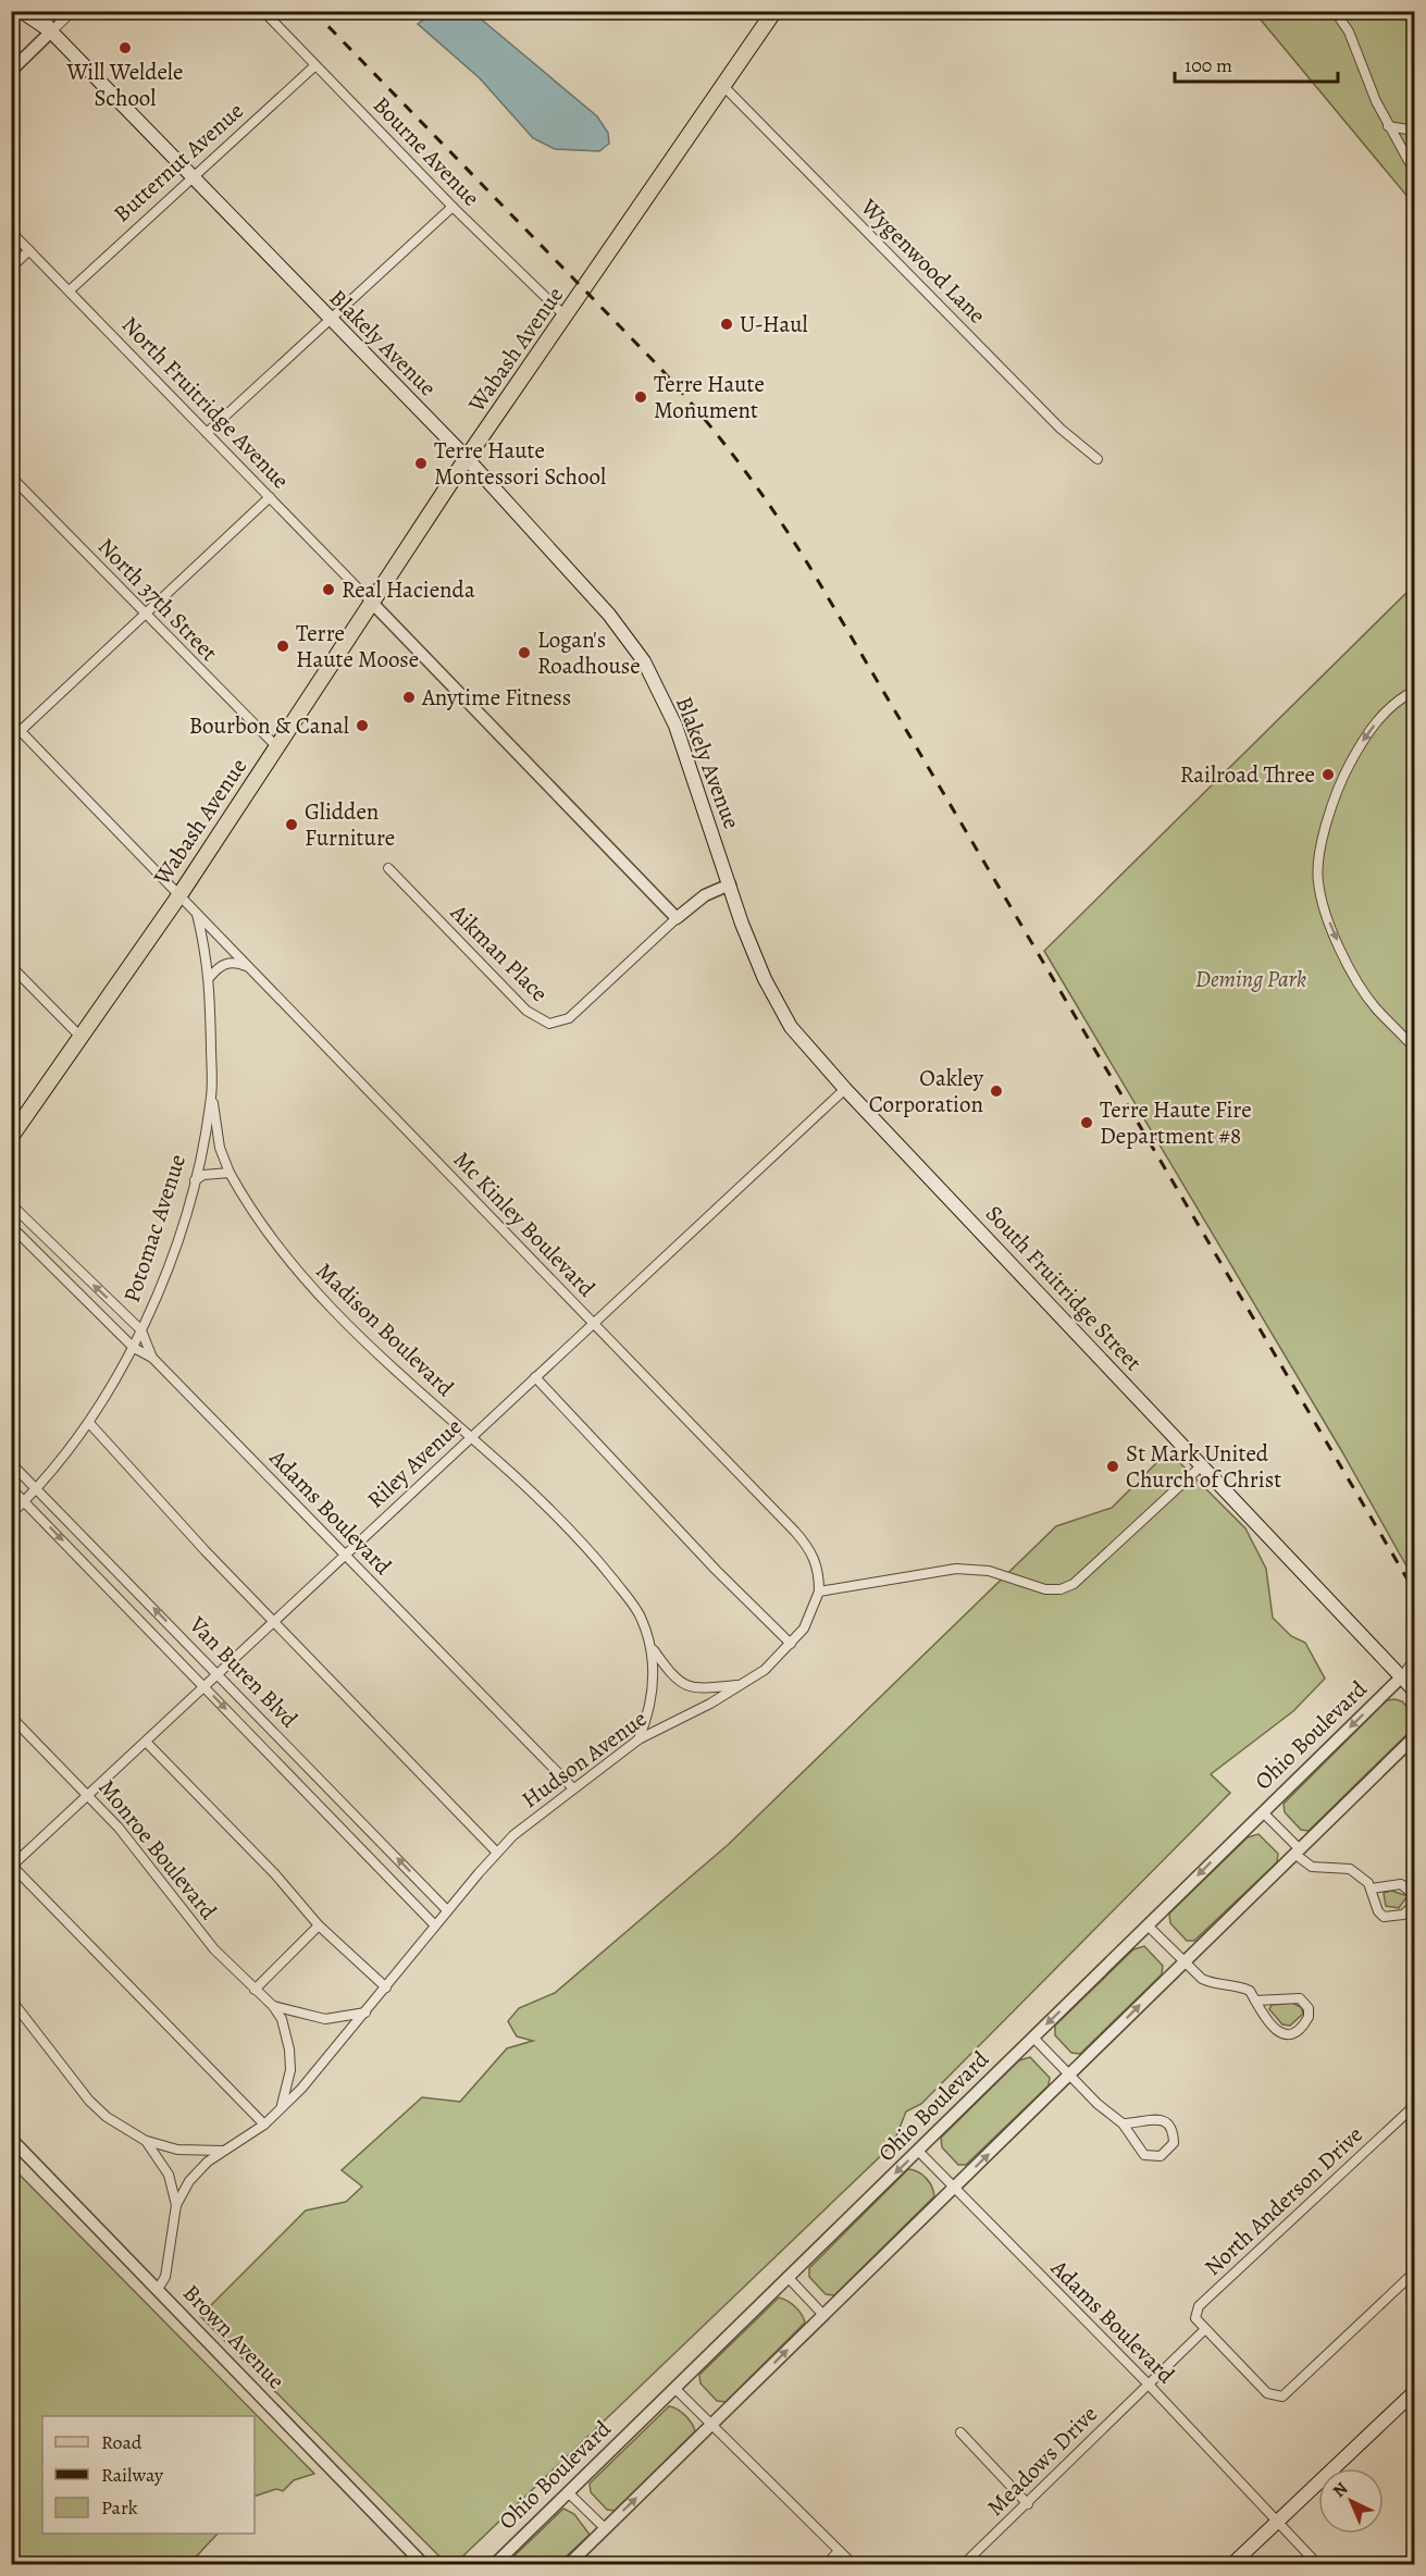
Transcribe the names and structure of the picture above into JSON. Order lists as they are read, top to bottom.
{
  "streets": {
    "main road": ["Blakely Avenue", "Wabash Avenue", "South Fruitridge Street"],
    "street": [
      "Bourne Avenue",
      "Butternut Avenue",
      "Wygenwood Lane",
      "North Fruitridge Avenue",
      "North 37th Street",
      "Aikman Place",
      "Mc Kinley Boulevard",
      "Potomac Avenue",
      "Madison Boulevard",
      "Riley Avenue",
      "Adams Boulevard",
      "Van Buren Blvd",
      "Ohio Boulevard",
      "Hudson Avenue",
      "Monroe Boulevard",
      "North Anderson Drive",
      "Brown Avenue",
      "Meadows Drive"
    ]
  },
  "crossings": [
    ["Bourne Avenue", "Butternut Avenue"],
    ["Bourne Avenue", "Wabash Avenue"],
    ["Butternut Avenue", "Blakely Avenue"],
    ["Butternut Avenue", "North Fruitridge Avenue"],
    ["Wygenwood Lane", "Wabash Avenue"],
    ["Blakely Avenue", "Wabash Avenue"],
    ["Blakely Avenue", "South Fruitridge Street"],
    ["Wabash Avenue", "North Fruitridge Avenue"],
    ["Wabash Avenue", "North 37th Street"],
    ["Wabash Avenue", "Mc Kinley Boulevard"],
    ["Mc Kinley Boulevard", "Potomac Avenue"],
    ["Mc Kinley Boulevard", "Riley Avenue"],
    ["Mc Kinley Boulevard", "Hudson Avenue"],
    ["Potomac Avenue", "Madison Boulevard"],
    ["Potomac Avenue", "Adams Boulevard"],
    ["Potomac Avenue", "Van Buren Blvd"],
    ["South Fruitridge Street", "Riley Avenue"],
    ["South Fruitridge Street", "Ohio Boulevard"],
    ["Madison Boulevard", "Riley Avenue"],
    ["Madison Boulevard", "Hudson Avenue"],
    ["Riley Avenue", "Adams Boulevard"],
    ["Riley Avenue", "Van Buren Blvd"],
    ["Riley Avenue", "Monroe Boulevard"],
    ["Adams Boulevard", "Ohio Boulevard"],
    ["Adams Boulevard", "Hudson Avenue"],
    ["Adams Boulevard", "Meadows Drive"],
    ["Van Buren Blvd", "Hudson Avenue"],
    ["Hudson Avenue", "Monroe Boulevard"],
    ["Hudson Avenue", "Brown Avenue"]
  ],
  "parks": ["Deming Park"],
  "places": [
    "Will Weldele School",
    "U-Haul",
    "Terre Haute Monument",
    "Terre Haute Montessori School",
    "Real Hacienda",
    "Terre Haute Moose",
    "Logan's Roadhouse",
    "Anytime Fitness",
    "Bourbon & Canal",
    "Railroad Three",
    "Glidden Furniture",
    "Oakley Corporation",
    "Terre Haute Fire Department #8",
    "St Mark United Church of Christ"
  ],
  "legend": ["Road", "Railway", "Park"],
  "scale_bar": "100 m",
  "north": "top left"
}
